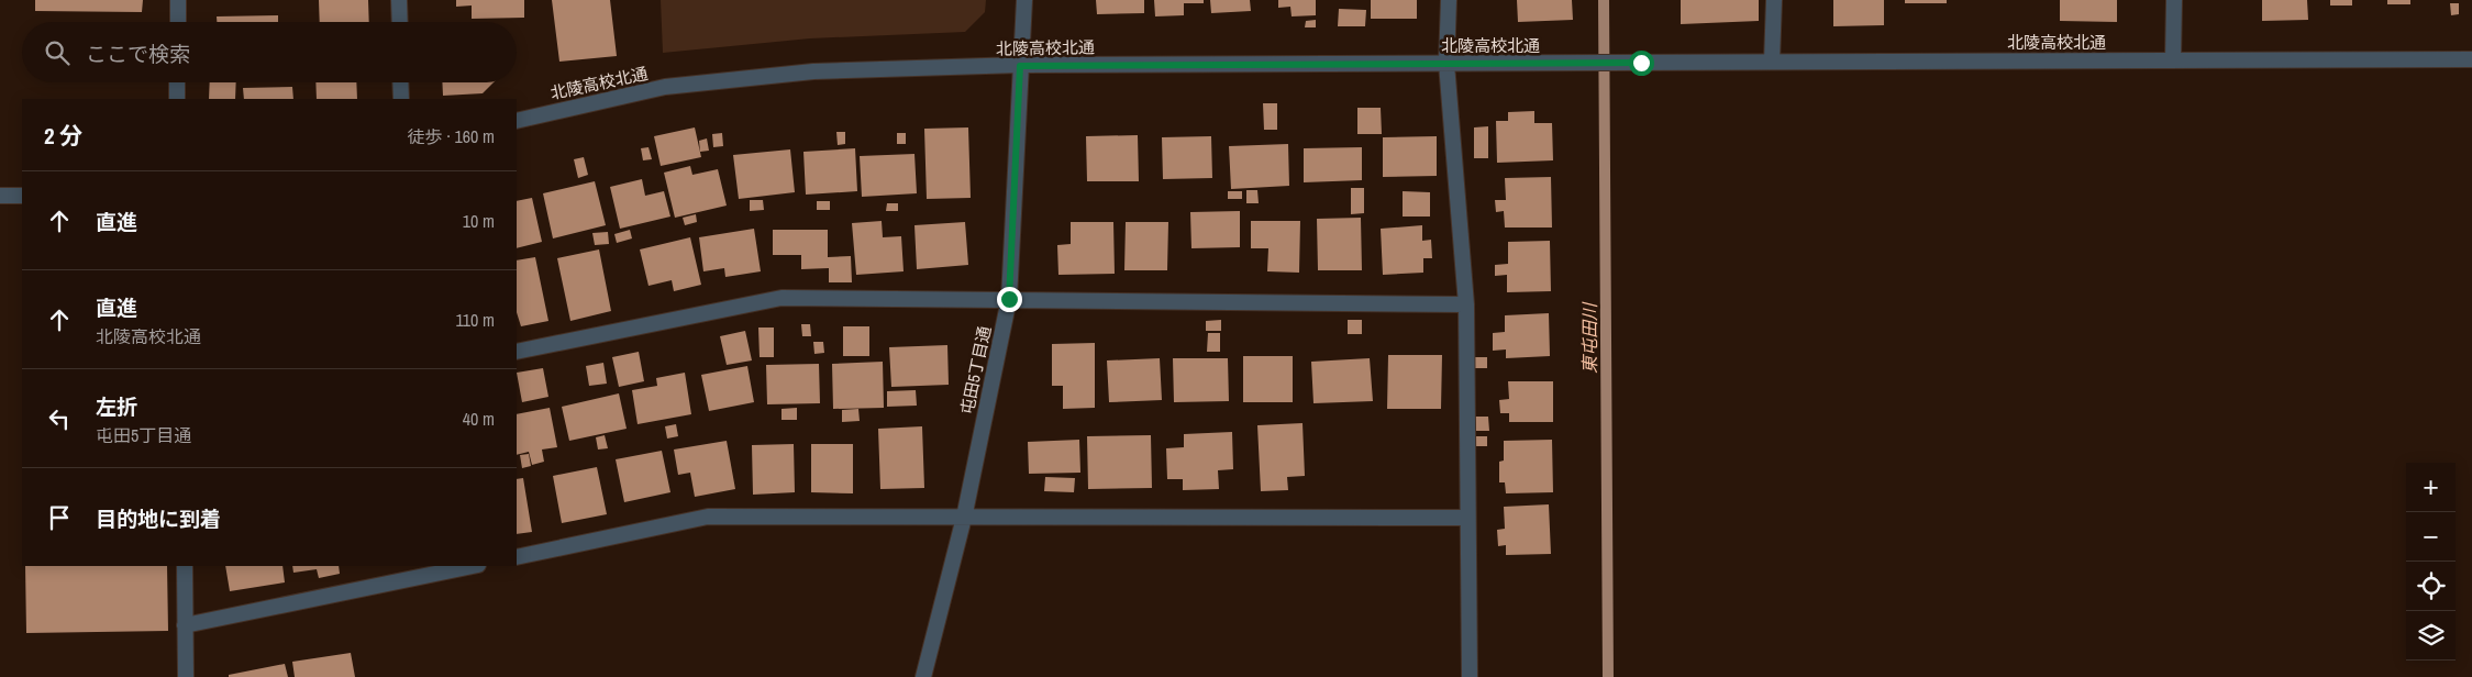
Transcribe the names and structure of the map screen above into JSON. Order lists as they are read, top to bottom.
{
  "streets": {
    "street": ["北陵高校北通", "屯田5丁目通"]
  },
  "crossings": [
    ["北陵高校北通", "屯田5丁目通"]
  ],
  "water": ["東屯田川"],
  "page": {
    "search": "ここで検索",
    "heading": ["2 分", "徒歩 · 160 m"],
    "list": [
      ["直進", "10 m"],
      ["直進", "北陵高校北通", "110 m"],
      ["左折", "屯田5丁目通", "40 m"],
      "目的地に到着"
    ],
    "map_buttons": ["+", "−"]
  }
}
